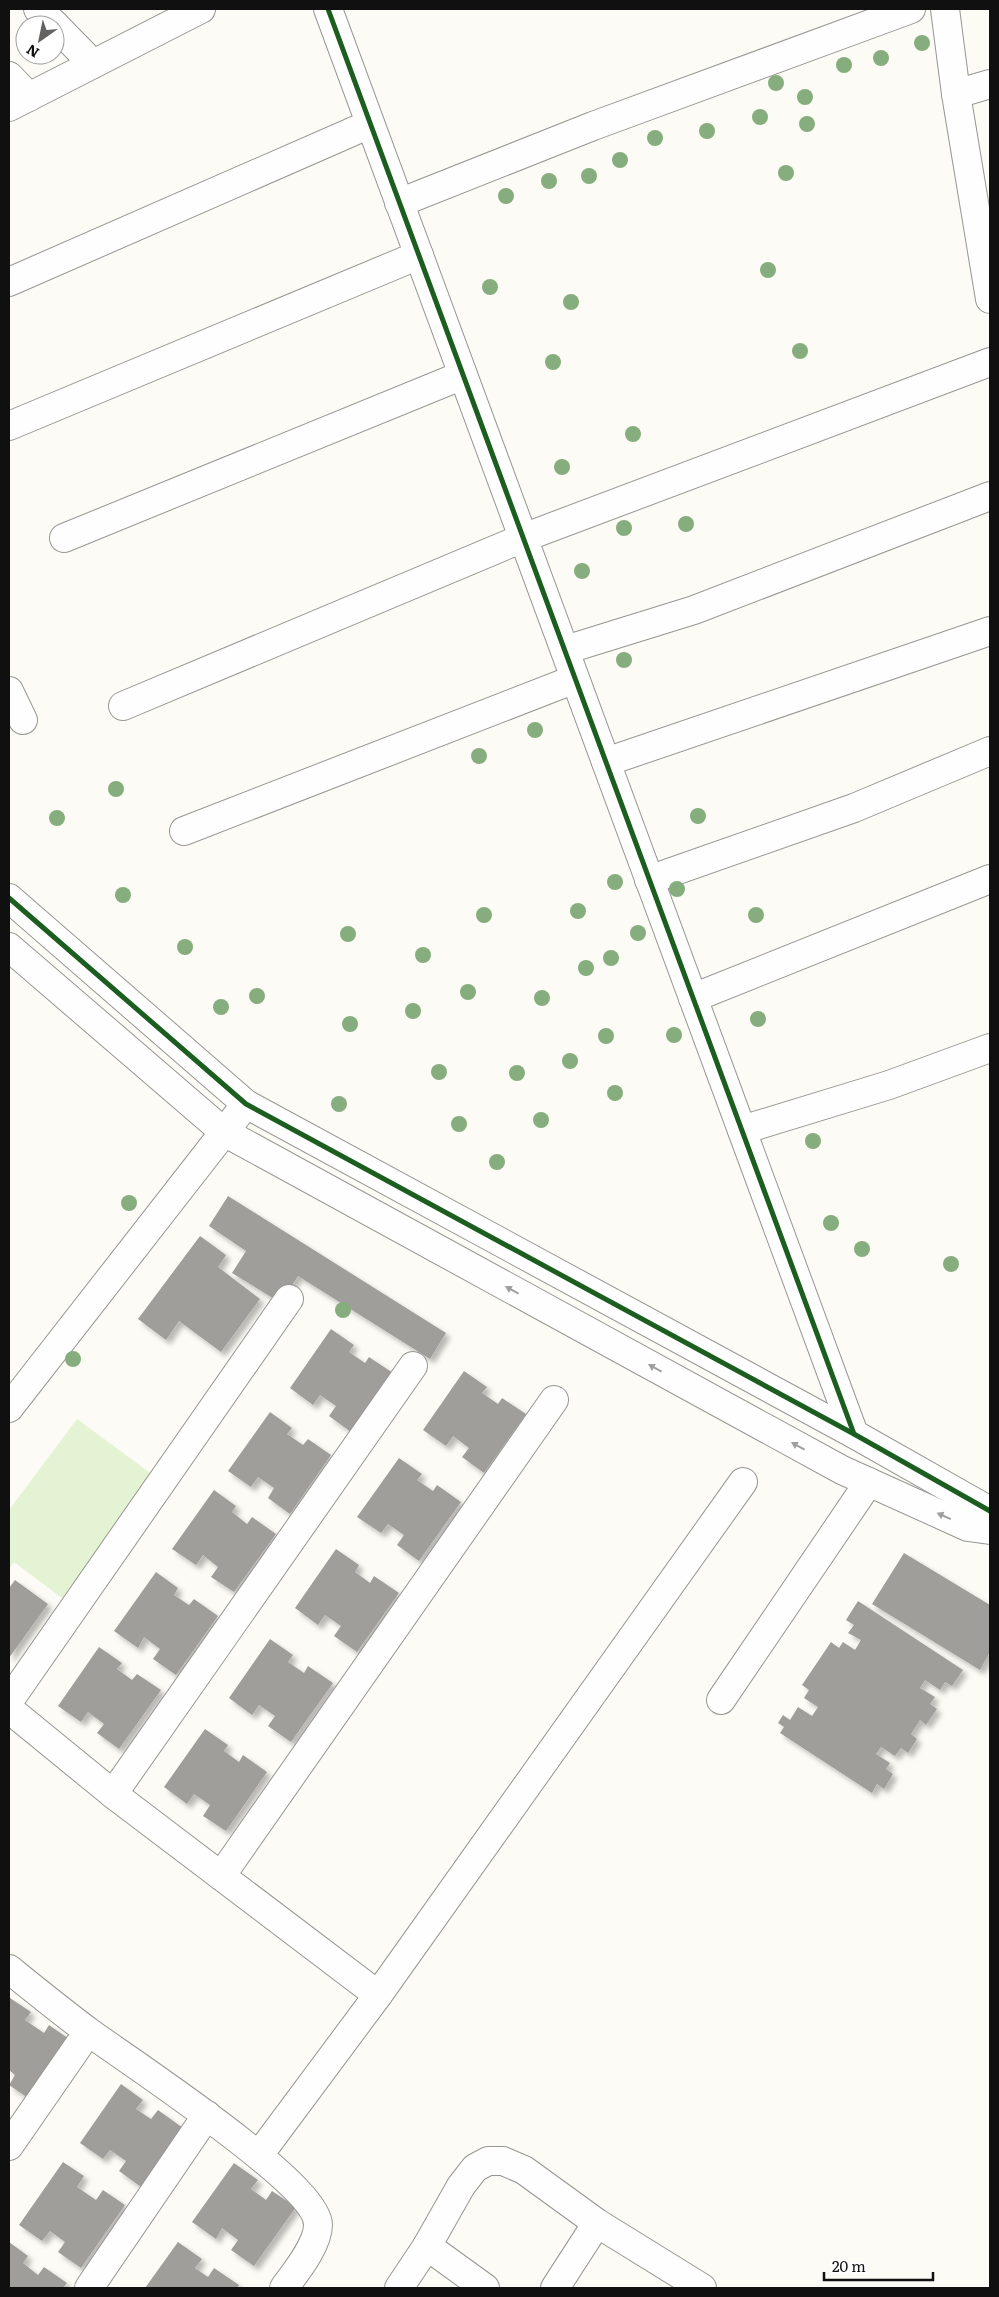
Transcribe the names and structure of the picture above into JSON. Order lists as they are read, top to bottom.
{
  "scale_bar": "20 m",
  "north": "bottom left"
}
